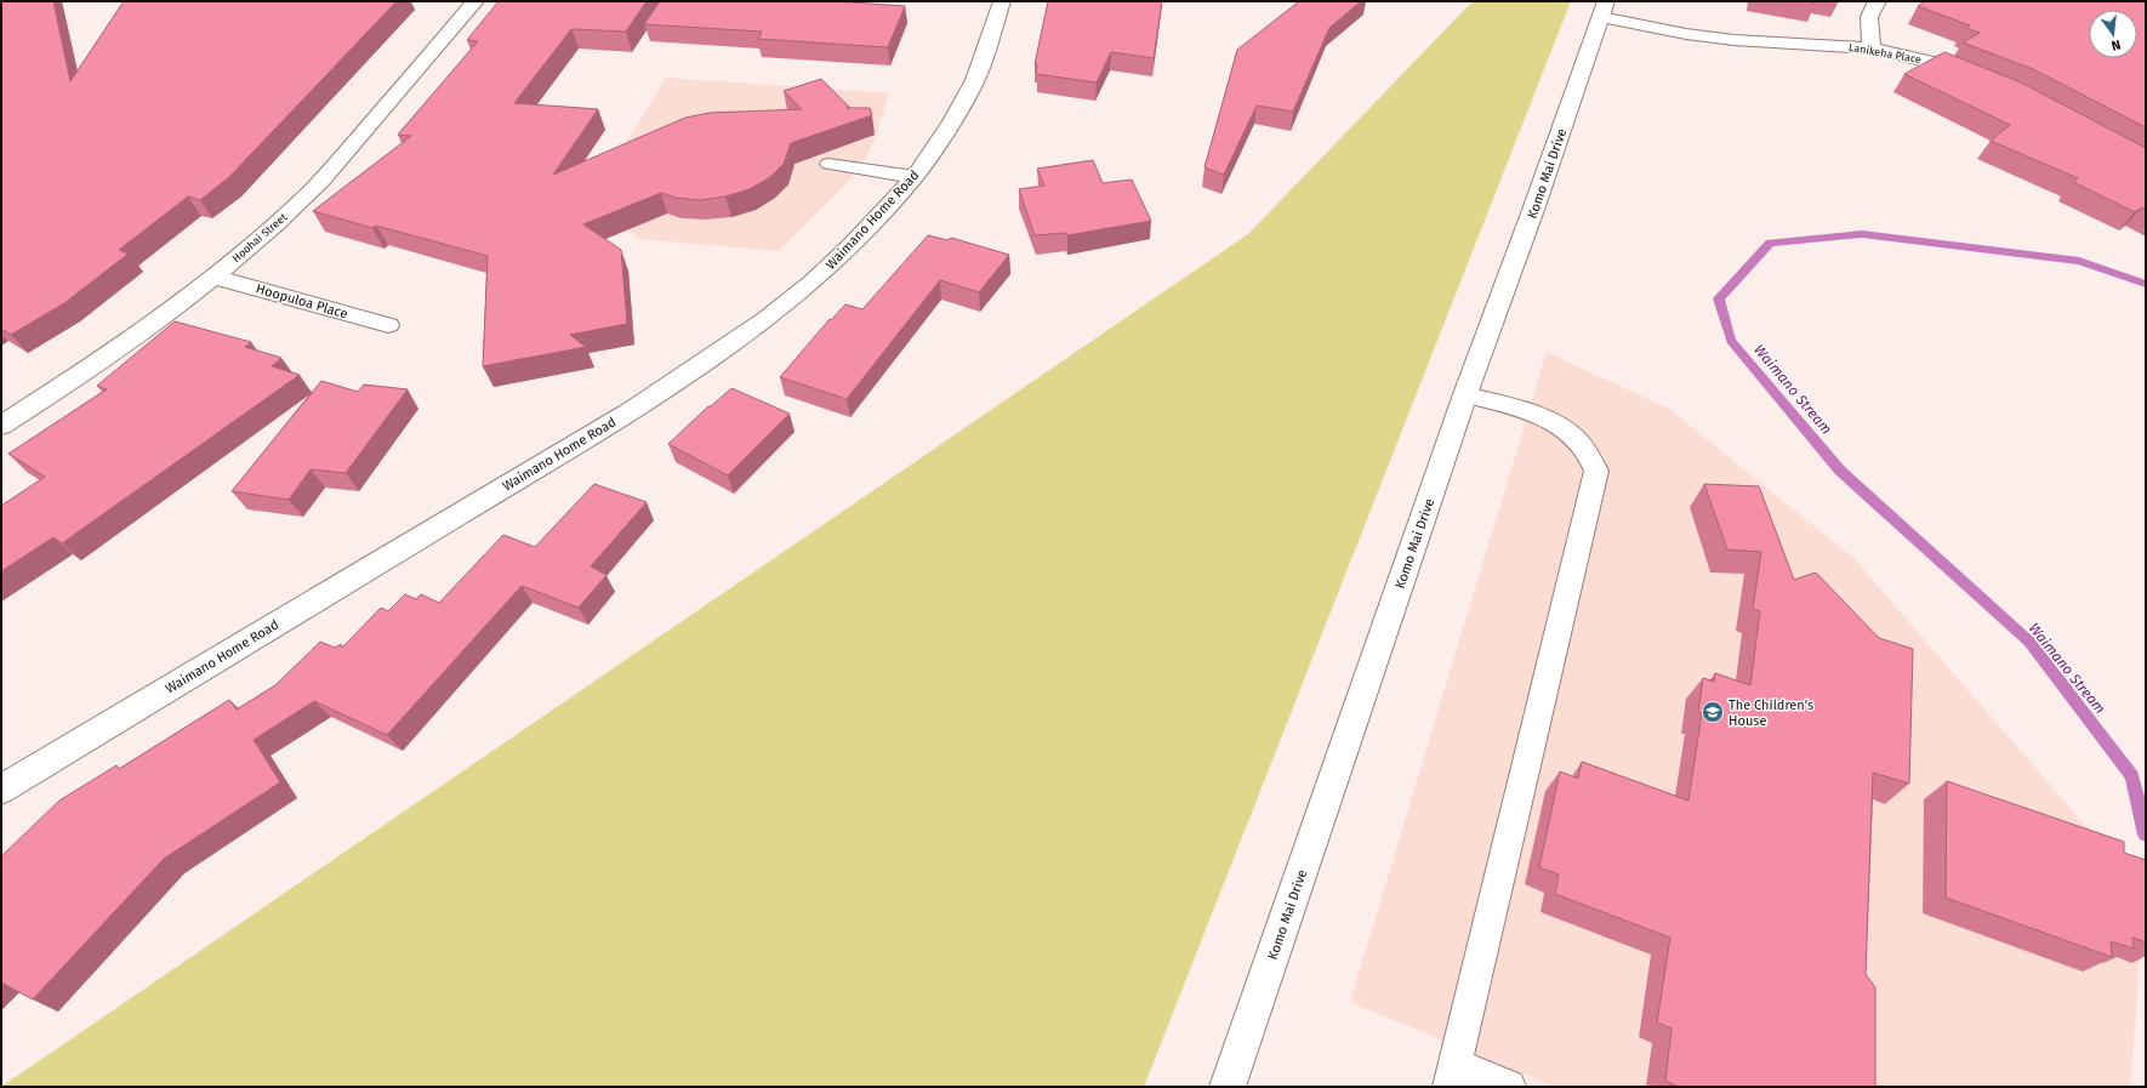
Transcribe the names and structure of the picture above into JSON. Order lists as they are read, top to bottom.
{
  "streets": {
    "street": [
      "Lanikeha Place",
      "Komo Mai Drive",
      "Waimano Home Road",
      "Hoohai Street",
      "Hoopuloa Place"
    ]
  },
  "crossings": [
    ["Lanikeha Place", "Komo Mai Drive"],
    ["Hoohai Street", "Hoopuloa Place"]
  ],
  "water": ["Waimano Stream"],
  "places": {
    "school or university": ["The Children's House"]
  },
  "north": "bottom"
}
